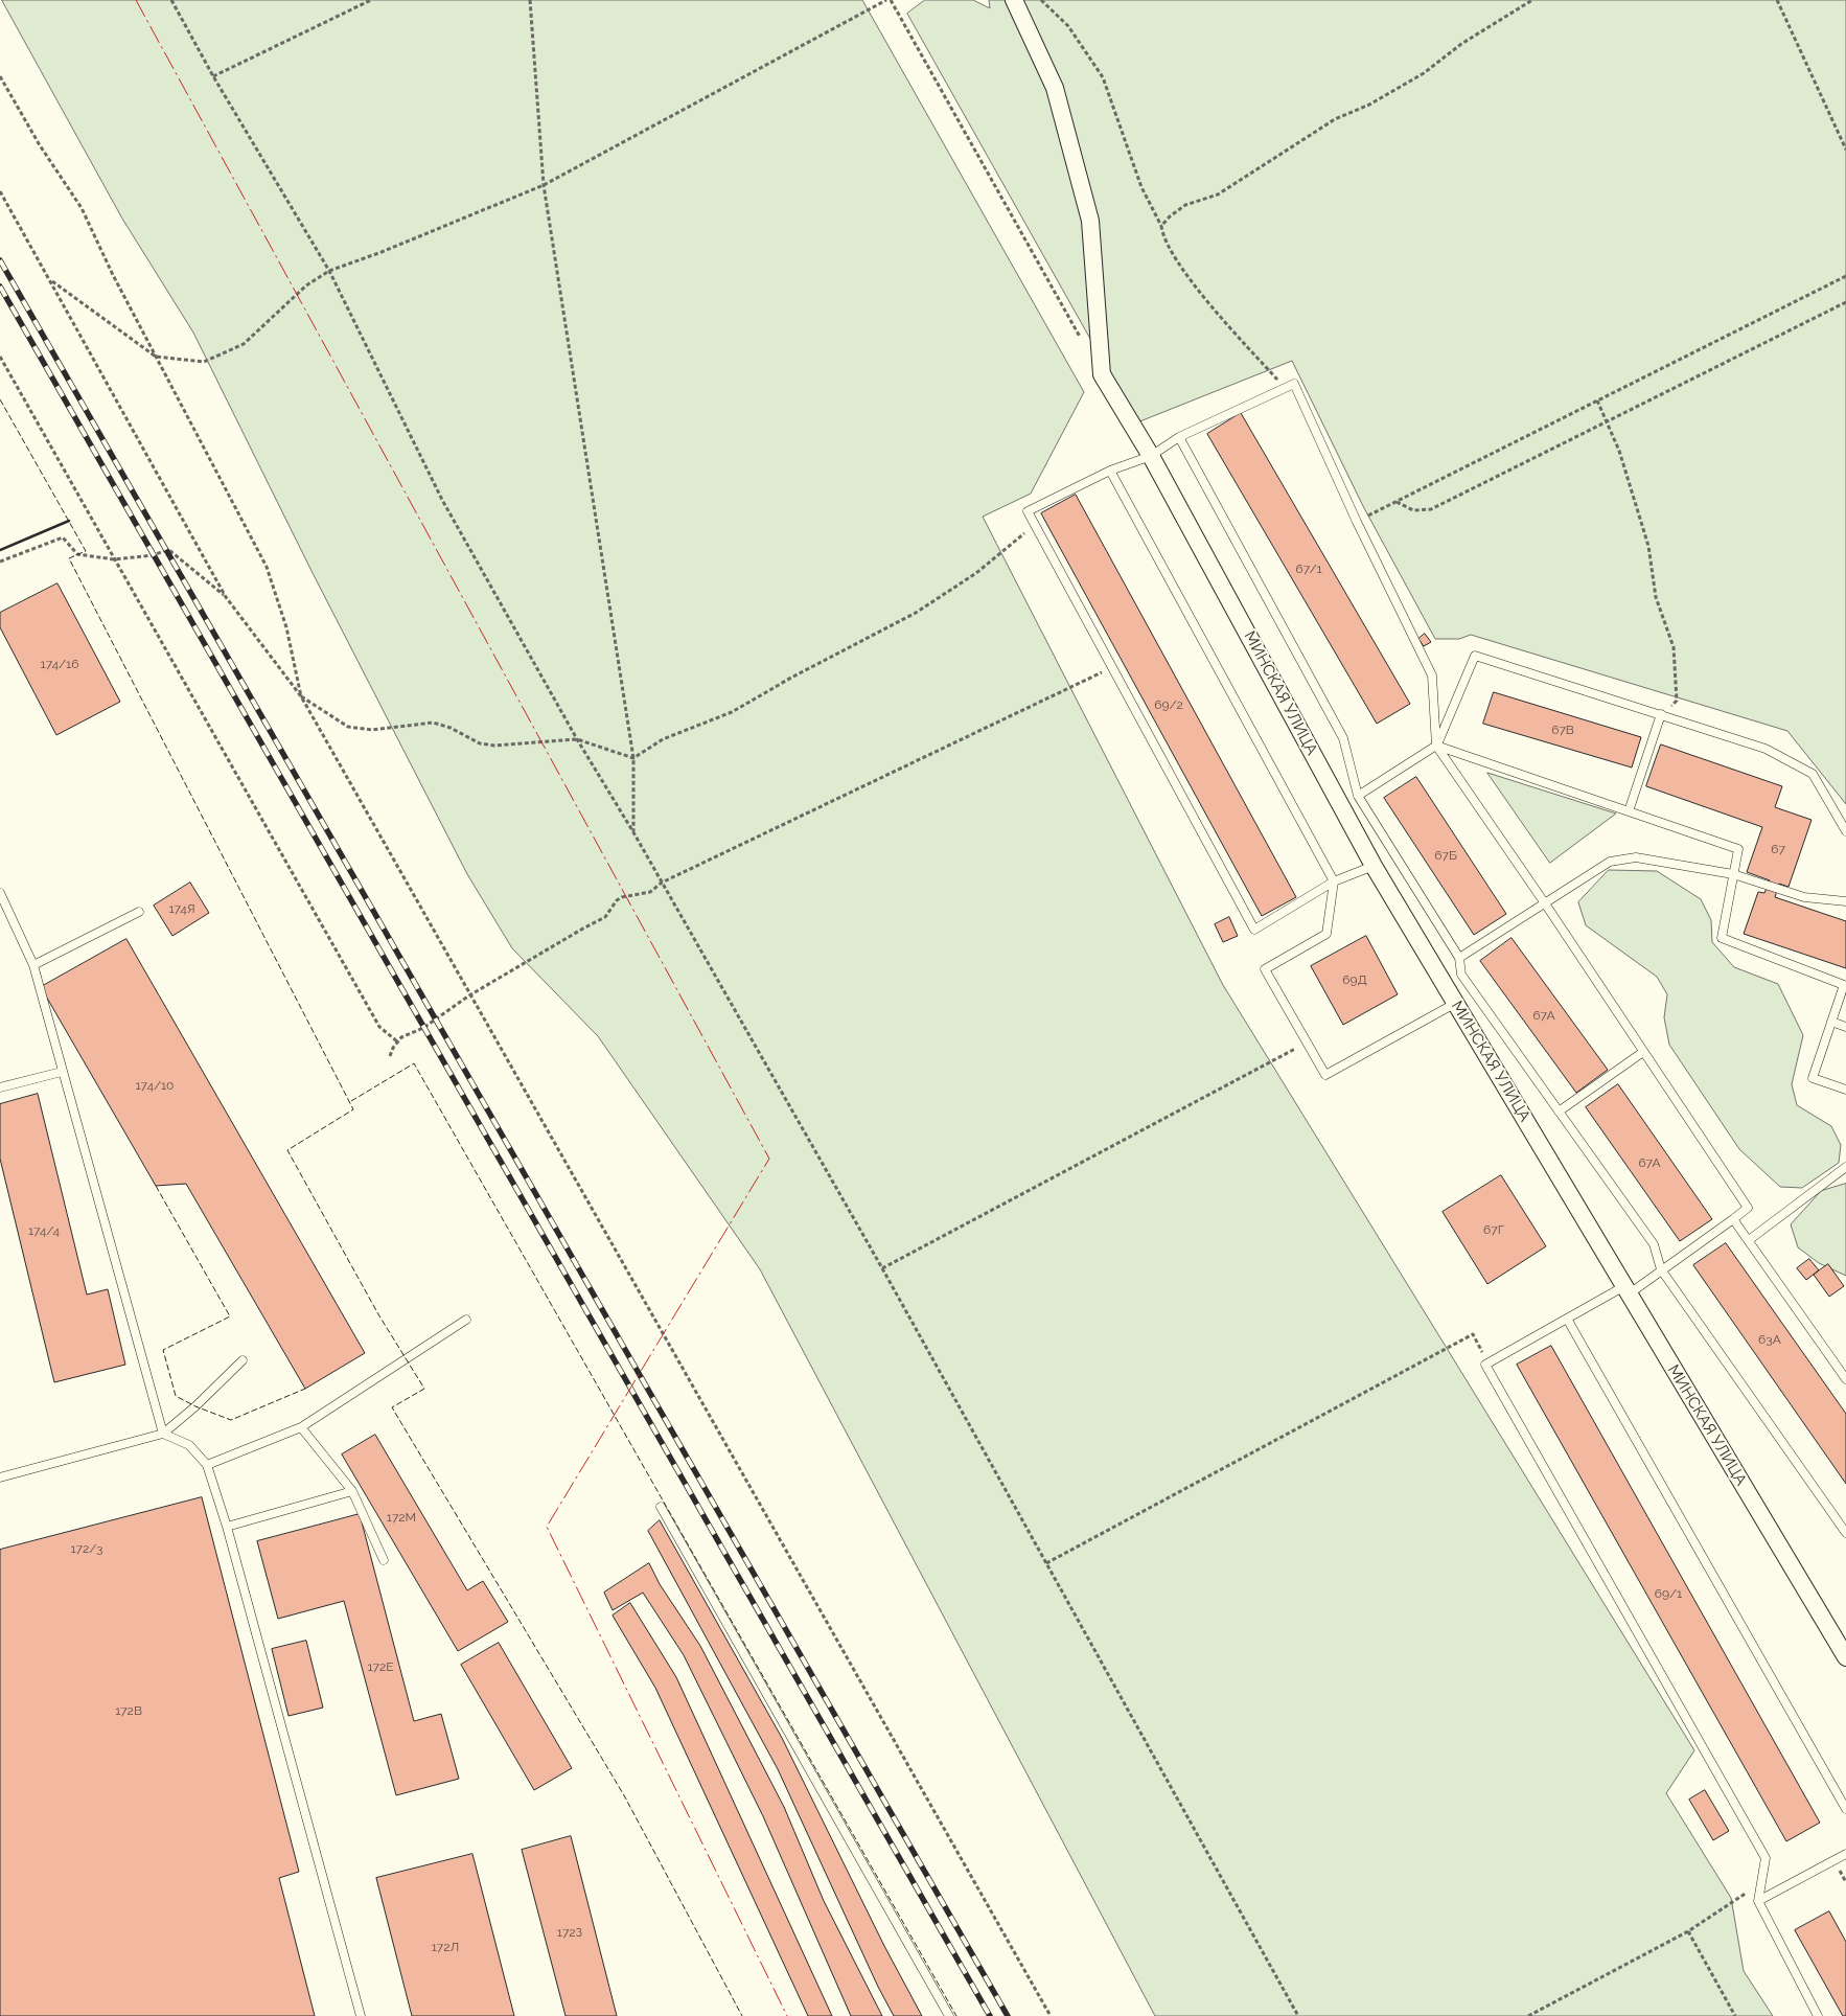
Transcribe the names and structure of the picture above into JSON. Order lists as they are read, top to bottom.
{
  "streets": {
    "street": ["МИНСКАЯ УЛИЦА"]
  },
  "house_numbers": [
    "67/1",
    "174/16",
    "69/2",
    "67В",
    "67",
    "67Б",
    "174Я",
    "69Д",
    "67А",
    "174/10",
    "67А",
    "67Г",
    "174/4",
    "63А",
    "172М",
    "172/3",
    "69/1",
    "172Е",
    "172В",
    "172З",
    "172Л"
  ]
}
